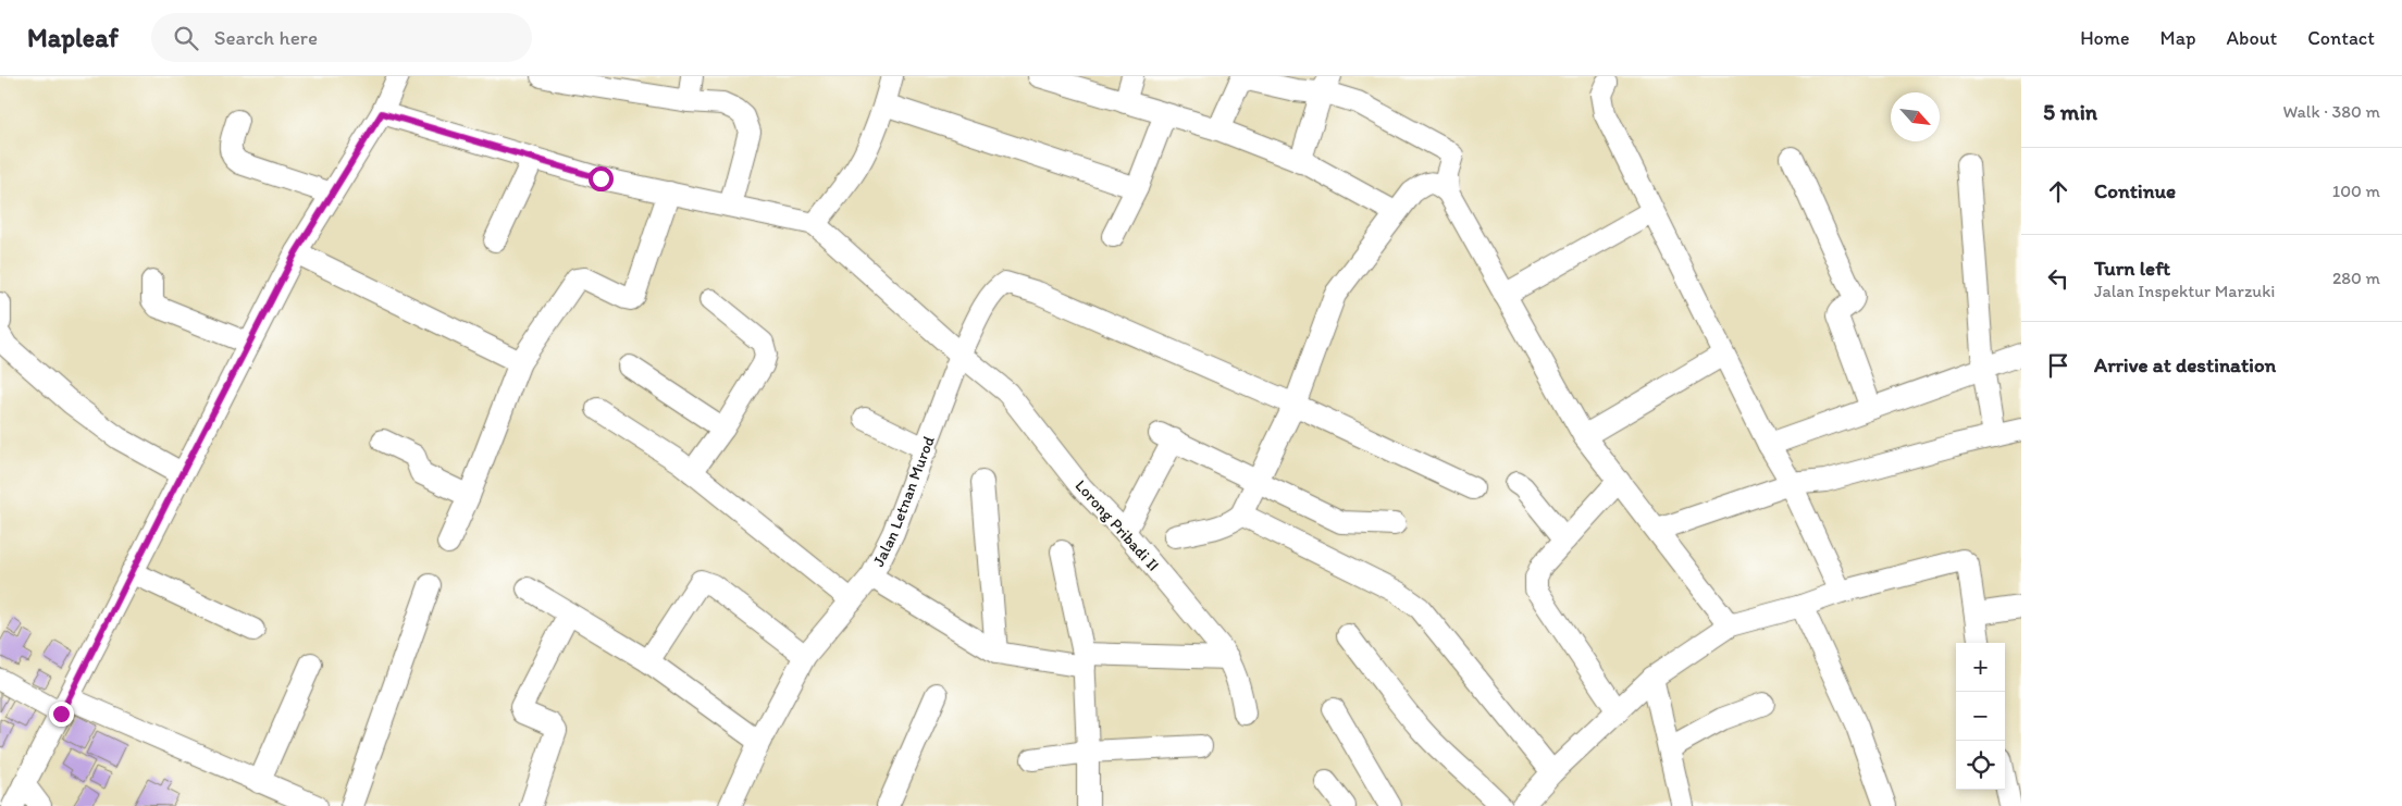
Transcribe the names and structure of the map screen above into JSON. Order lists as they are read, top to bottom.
{
  "streets": {
    "street": ["Jalan Letnan Murod", "Lorong Pribadi II"]
  },
  "crossings": [
    ["Jalan Letnan Murod", "Lorong Pribadi II"]
  ],
  "north": "bottom right",
  "page": {
    "header": "Mapleaf",
    "search": "Search here",
    "nav": [
      "Home",
      "Map",
      "About",
      "Contact"
    ],
    "heading": ["5 min", "Walk · 380 m"],
    "list": [
      ["Continue", "100 m"],
      ["Turn left", "Jalan Inspektur Marzuki", "280 m"],
      "Arrive at destination"
    ],
    "map_buttons": ["+", "−"]
  }
}
